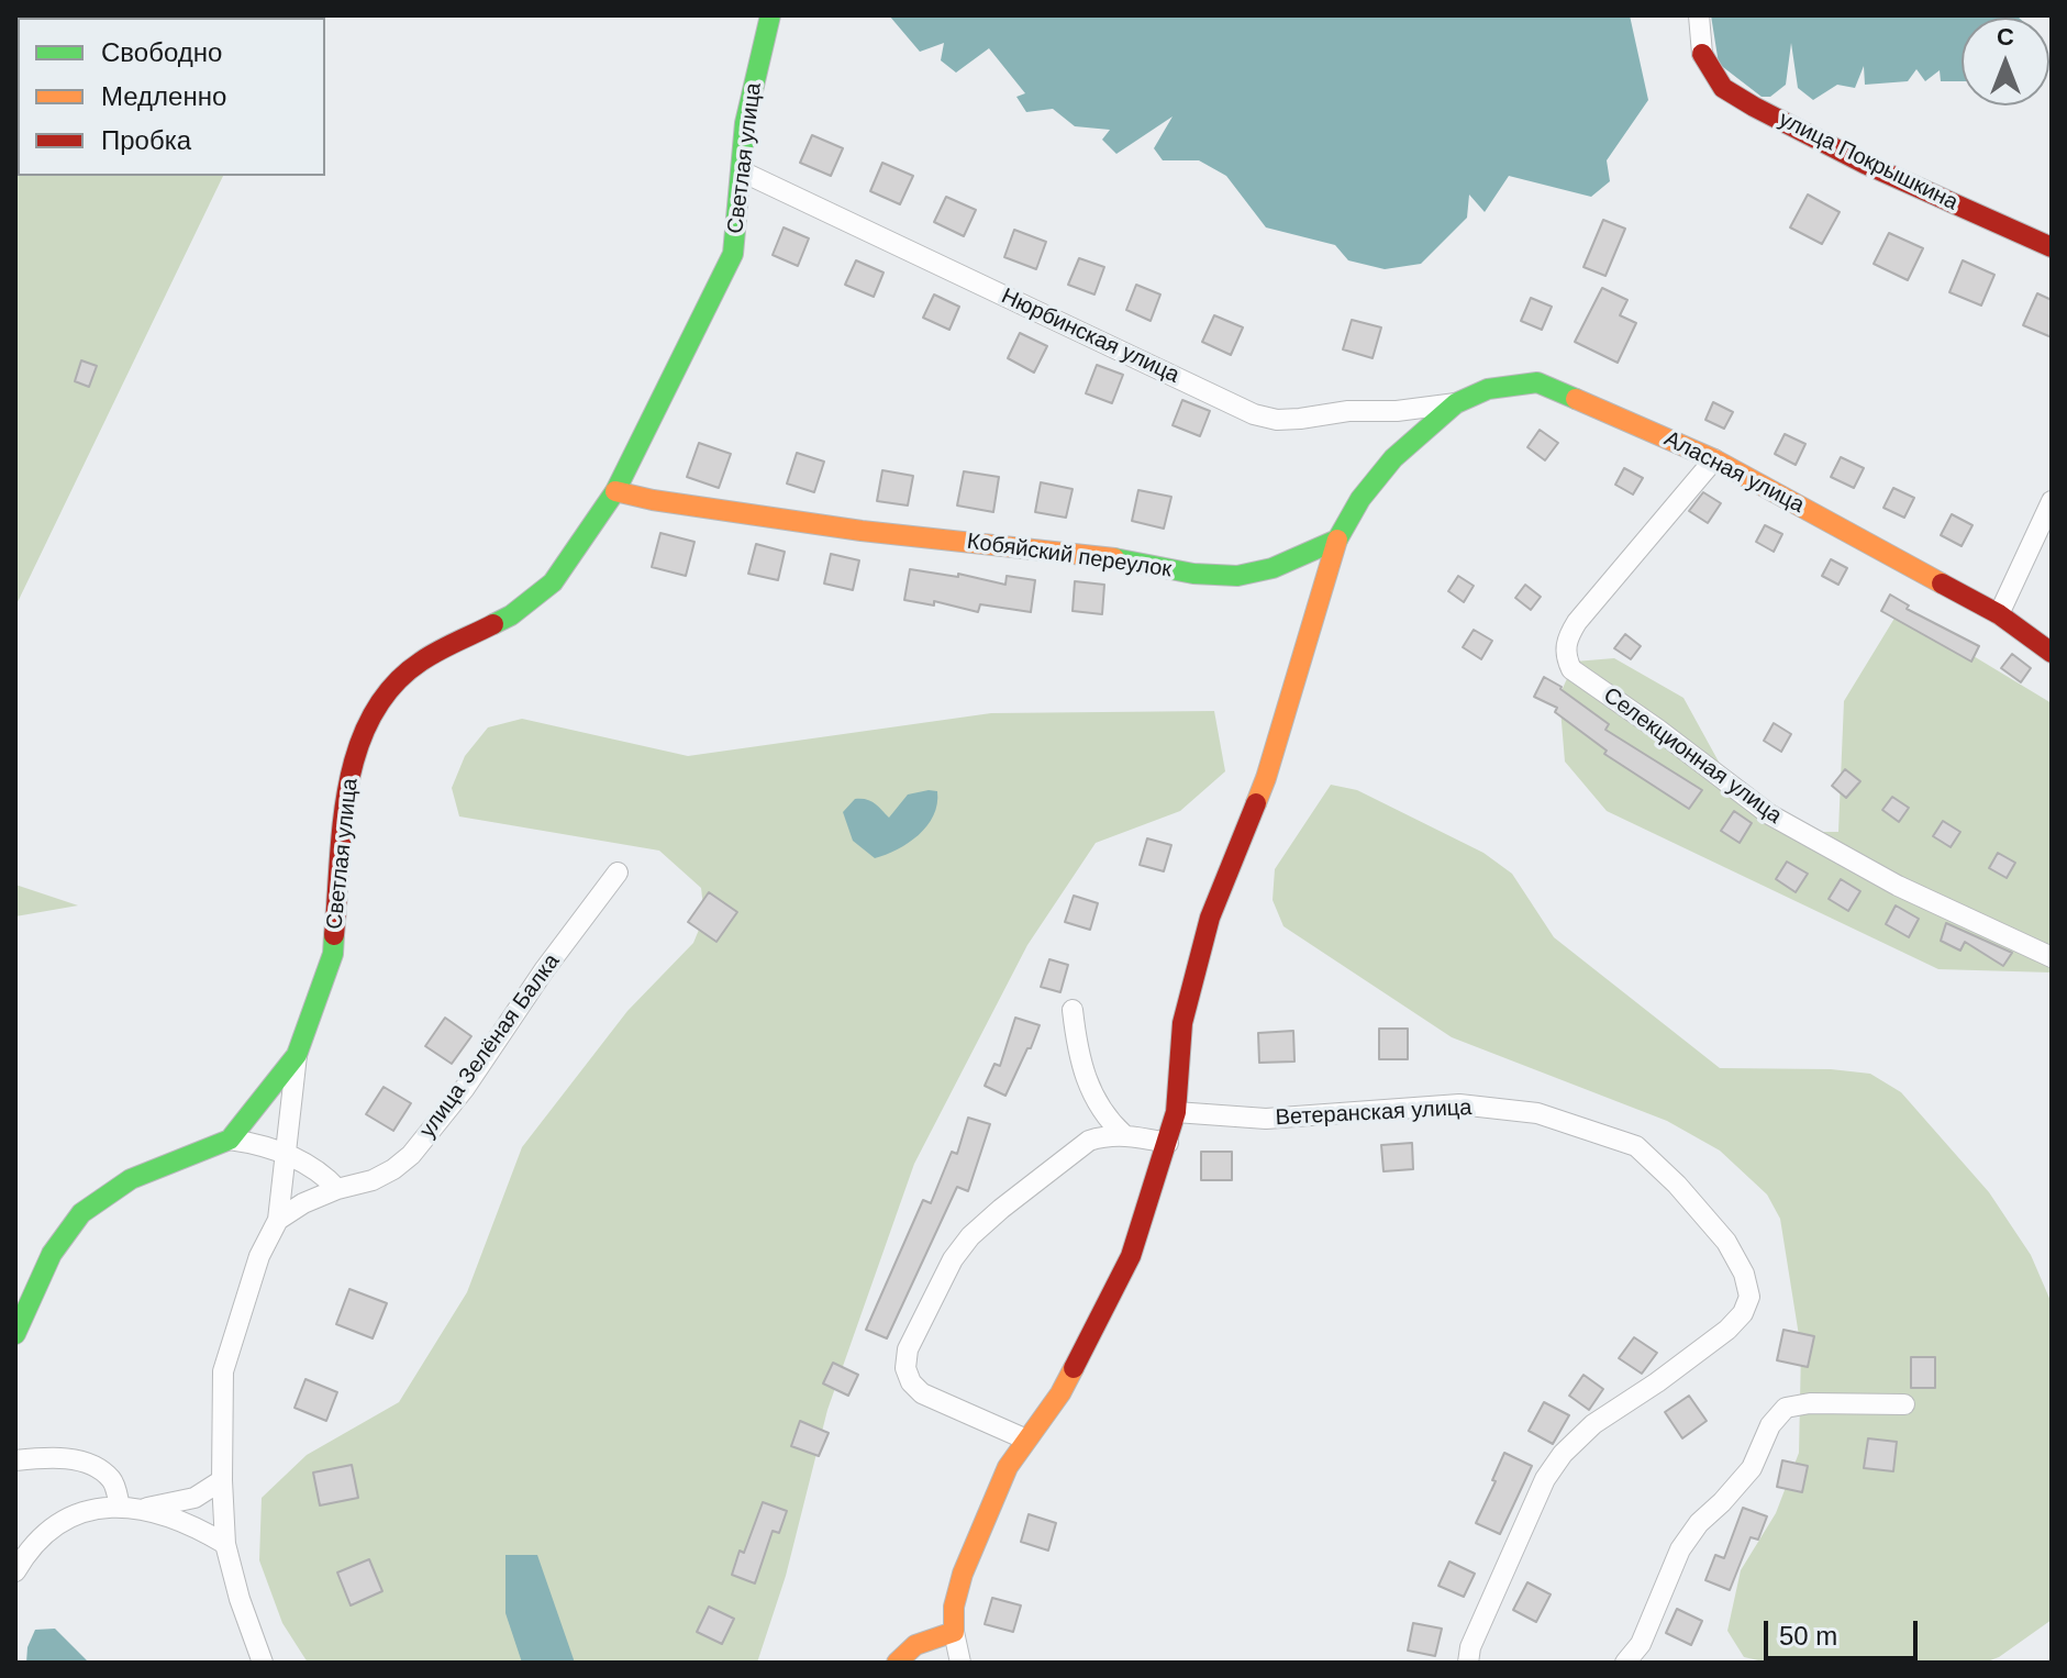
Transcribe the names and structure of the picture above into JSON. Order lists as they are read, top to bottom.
{
  "streets": {
    "street": [
      "Светлая улица",
      "улица Покрышкина",
      "Нюрбинская улица",
      "Аласная улица",
      "Кобяйский переулок",
      "Селекционная улица",
      "улица Зелёная Балка",
      "Ветеранская улица"
    ]
  },
  "crossings": [
    ["Светлая улица", "Нюрбинская улица"],
    ["Светлая улица", "Кобяйский переулок"],
    ["Нюрбинская улица", "Аласная улица"],
    ["Аласная улица", "Селекционная улица"]
  ],
  "legend": ["Свободно", "Медленно", "Пробка"],
  "scale_bar": "50 m",
  "north": "top"
}
